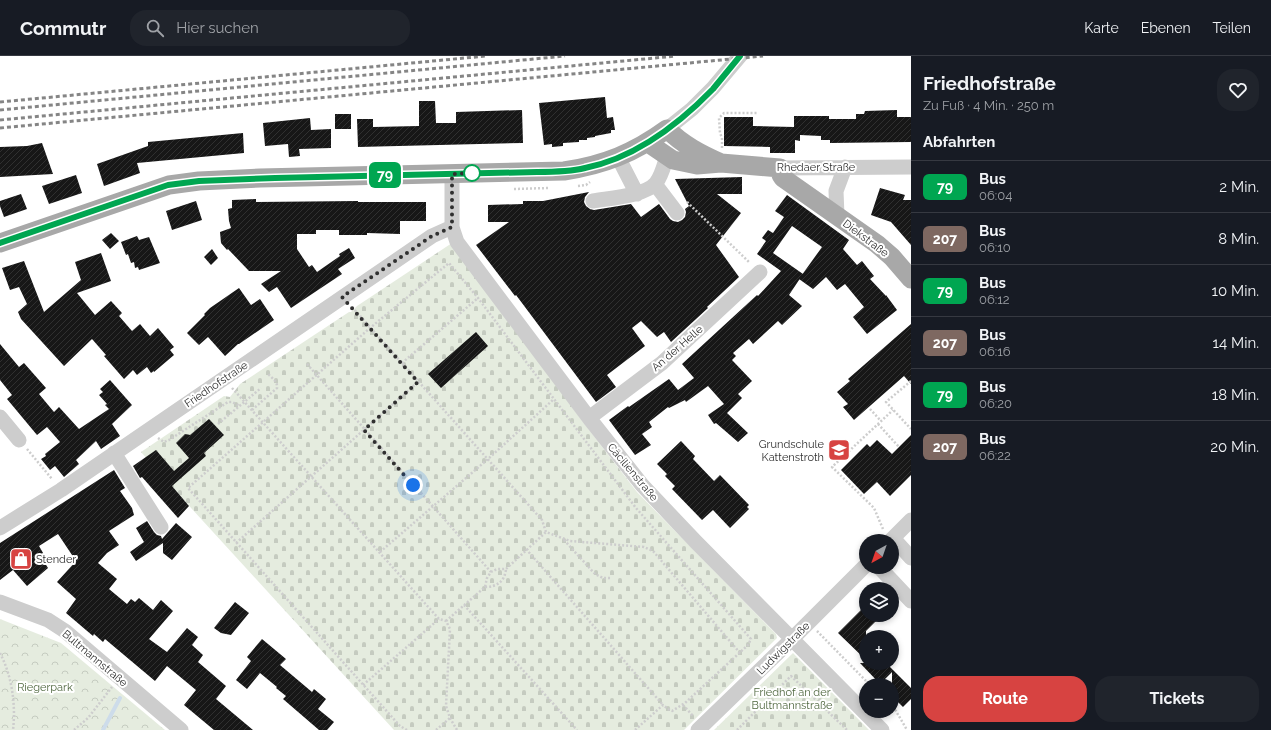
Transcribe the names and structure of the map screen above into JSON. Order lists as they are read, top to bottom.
{
  "streets": {
    "main road": ["Rhedaer Straße", "Diekstraße"],
    "street": [
      "An der Helle",
      "Friedhofstraße",
      "Cäcilienstraße",
      "Ludwigstraße",
      "Bultmannstraße"
    ]
  },
  "crossings": [
    ["Rhedaer Straße", "Diekstraße"],
    ["An der Helle", "Cäcilienstraße"],
    ["Friedhofstraße", "Cäcilienstraße"],
    ["Cäcilienstraße", "Ludwigstraße"]
  ],
  "parks": ["Riegerpark", "Friedhof an der Bultmannstraße"],
  "places": {
    "school or university": ["Grundschule Kattenstroth"],
    "shop": ["Stender"]
  },
  "lines": ["bus line 79"],
  "north": "bottom left",
  "page": {
    "header": "Commutr",
    "search": "Hier suchen",
    "nav": ["Karte", "Ebenen", "Teilen"],
    "on_map": "79",
    "heading": [
      ["Friedhofstraße", "Zu Fuß · 4 Min. · 250 m"],
      "Abfahrten"
    ],
    "list": [
      {
        "mark": "79",
        "name": "Bus",
        "note": "06:04",
        "value": "2 Min."
      },
      {
        "mark": "207",
        "name": "Bus",
        "note": "06:10",
        "value": "8 Min."
      },
      {
        "mark": "79",
        "name": "Bus",
        "note": "06:12",
        "value": "10 Min."
      },
      {
        "mark": "207",
        "name": "Bus",
        "note": "06:16",
        "value": "14 Min."
      },
      {
        "mark": "79",
        "name": "Bus",
        "note": "06:20",
        "value": "18 Min."
      },
      {
        "mark": "207",
        "name": "Bus",
        "note": "06:22",
        "value": "20 Min."
      }
    ],
    "map_buttons": ["+", "−"],
    "buttons": ["Route", "Tickets"]
  }
}
